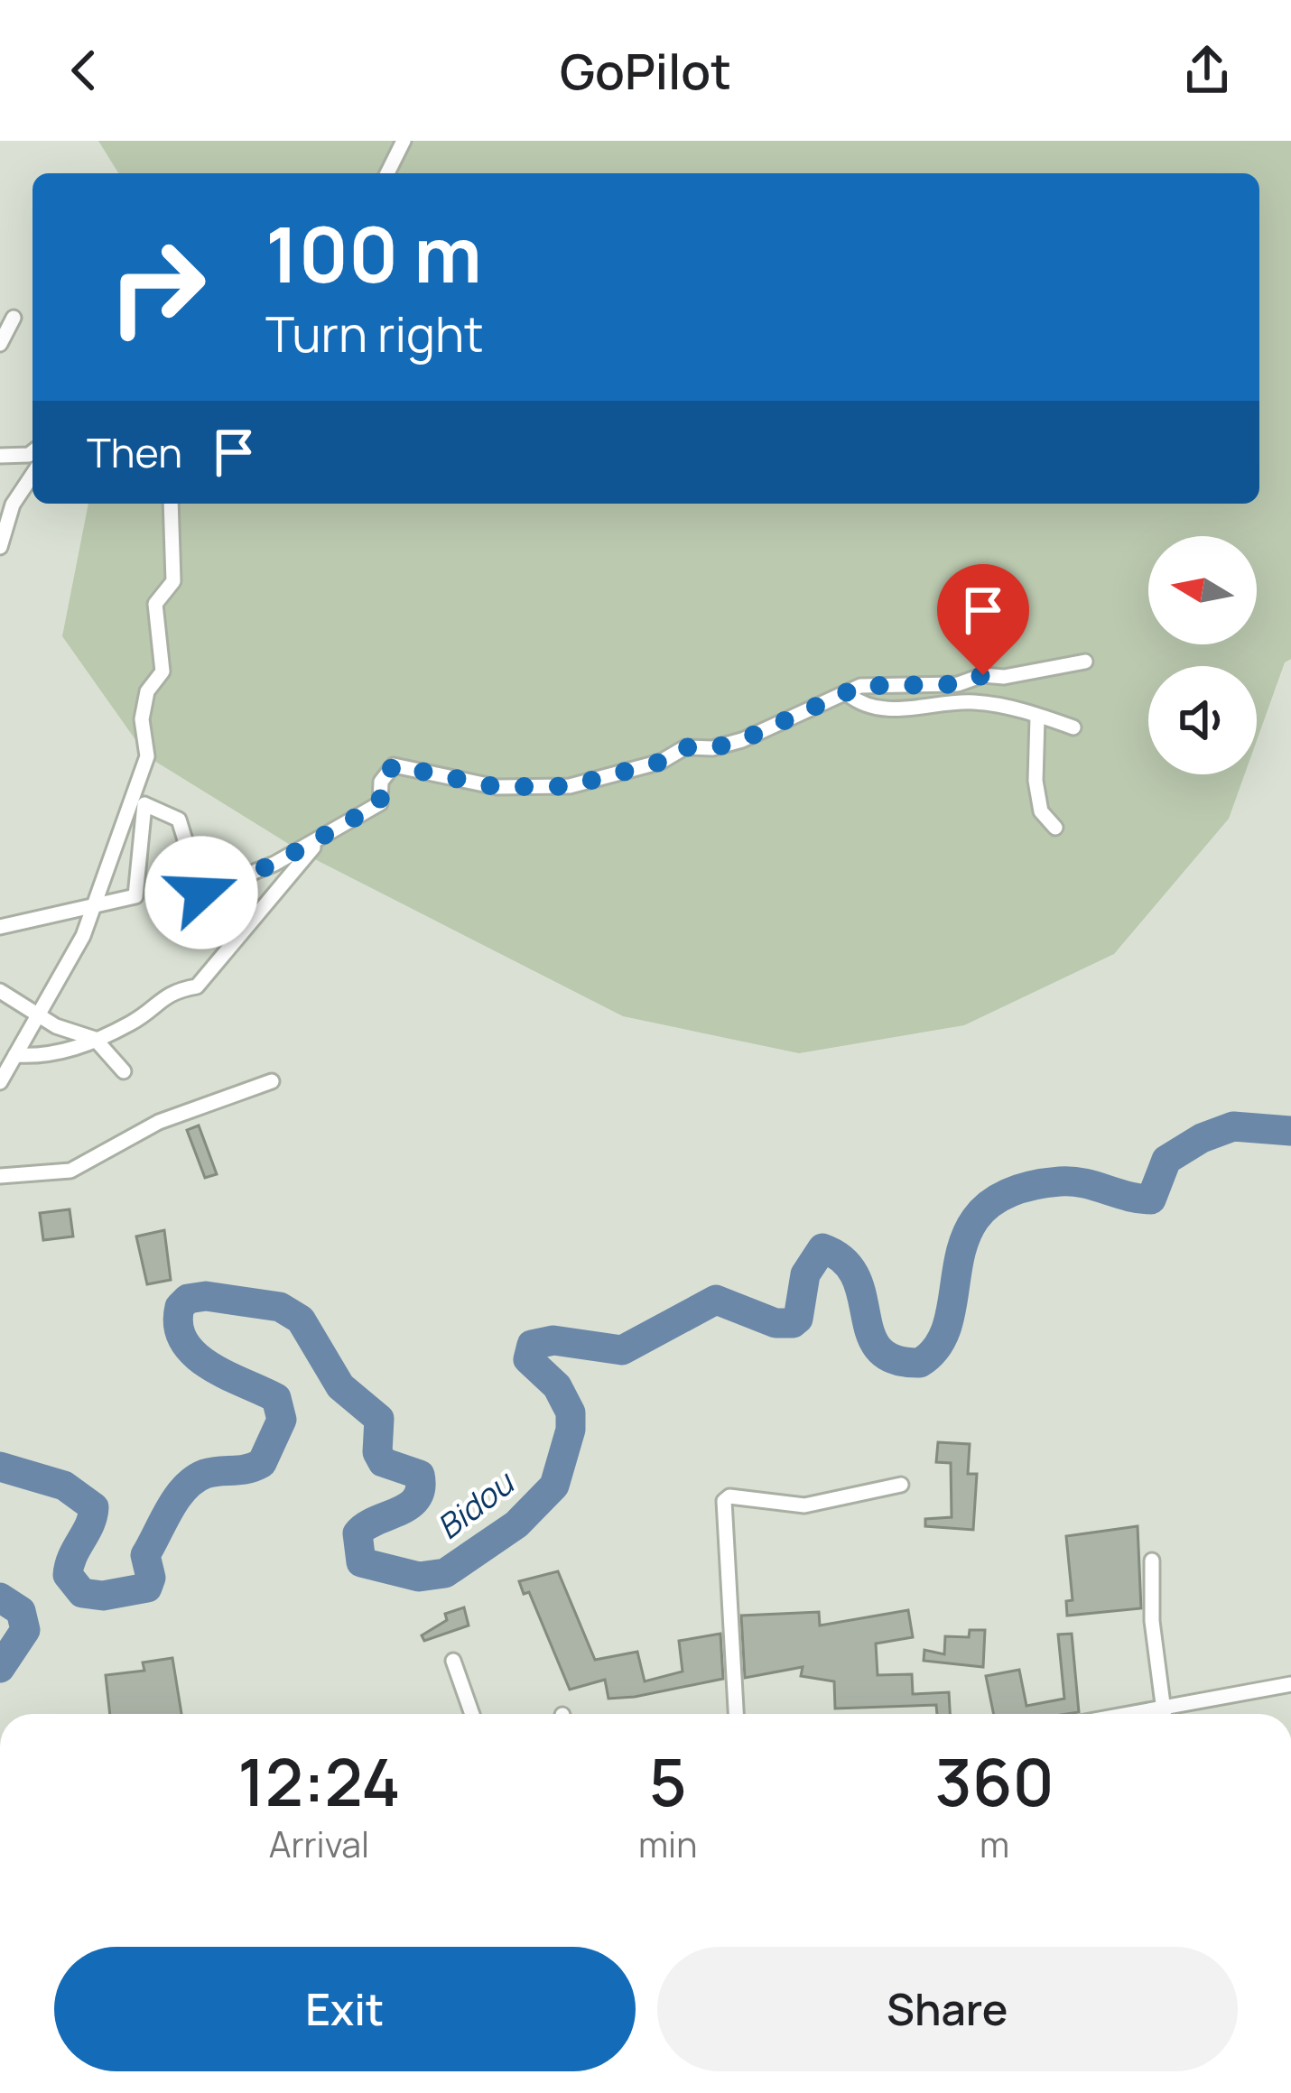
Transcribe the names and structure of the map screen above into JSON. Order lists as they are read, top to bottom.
{
  "water": ["Bidou"],
  "north": "left",
  "page": {
    "header": "GoPilot",
    "turn": ["100 m", "Turn right"],
    "then": "Then",
    "eta": [
      "12:24",
      "Arrival",
      "5",
      "min",
      "360",
      "m"
    ],
    "buttons": ["Exit", "Share"]
  }
}
